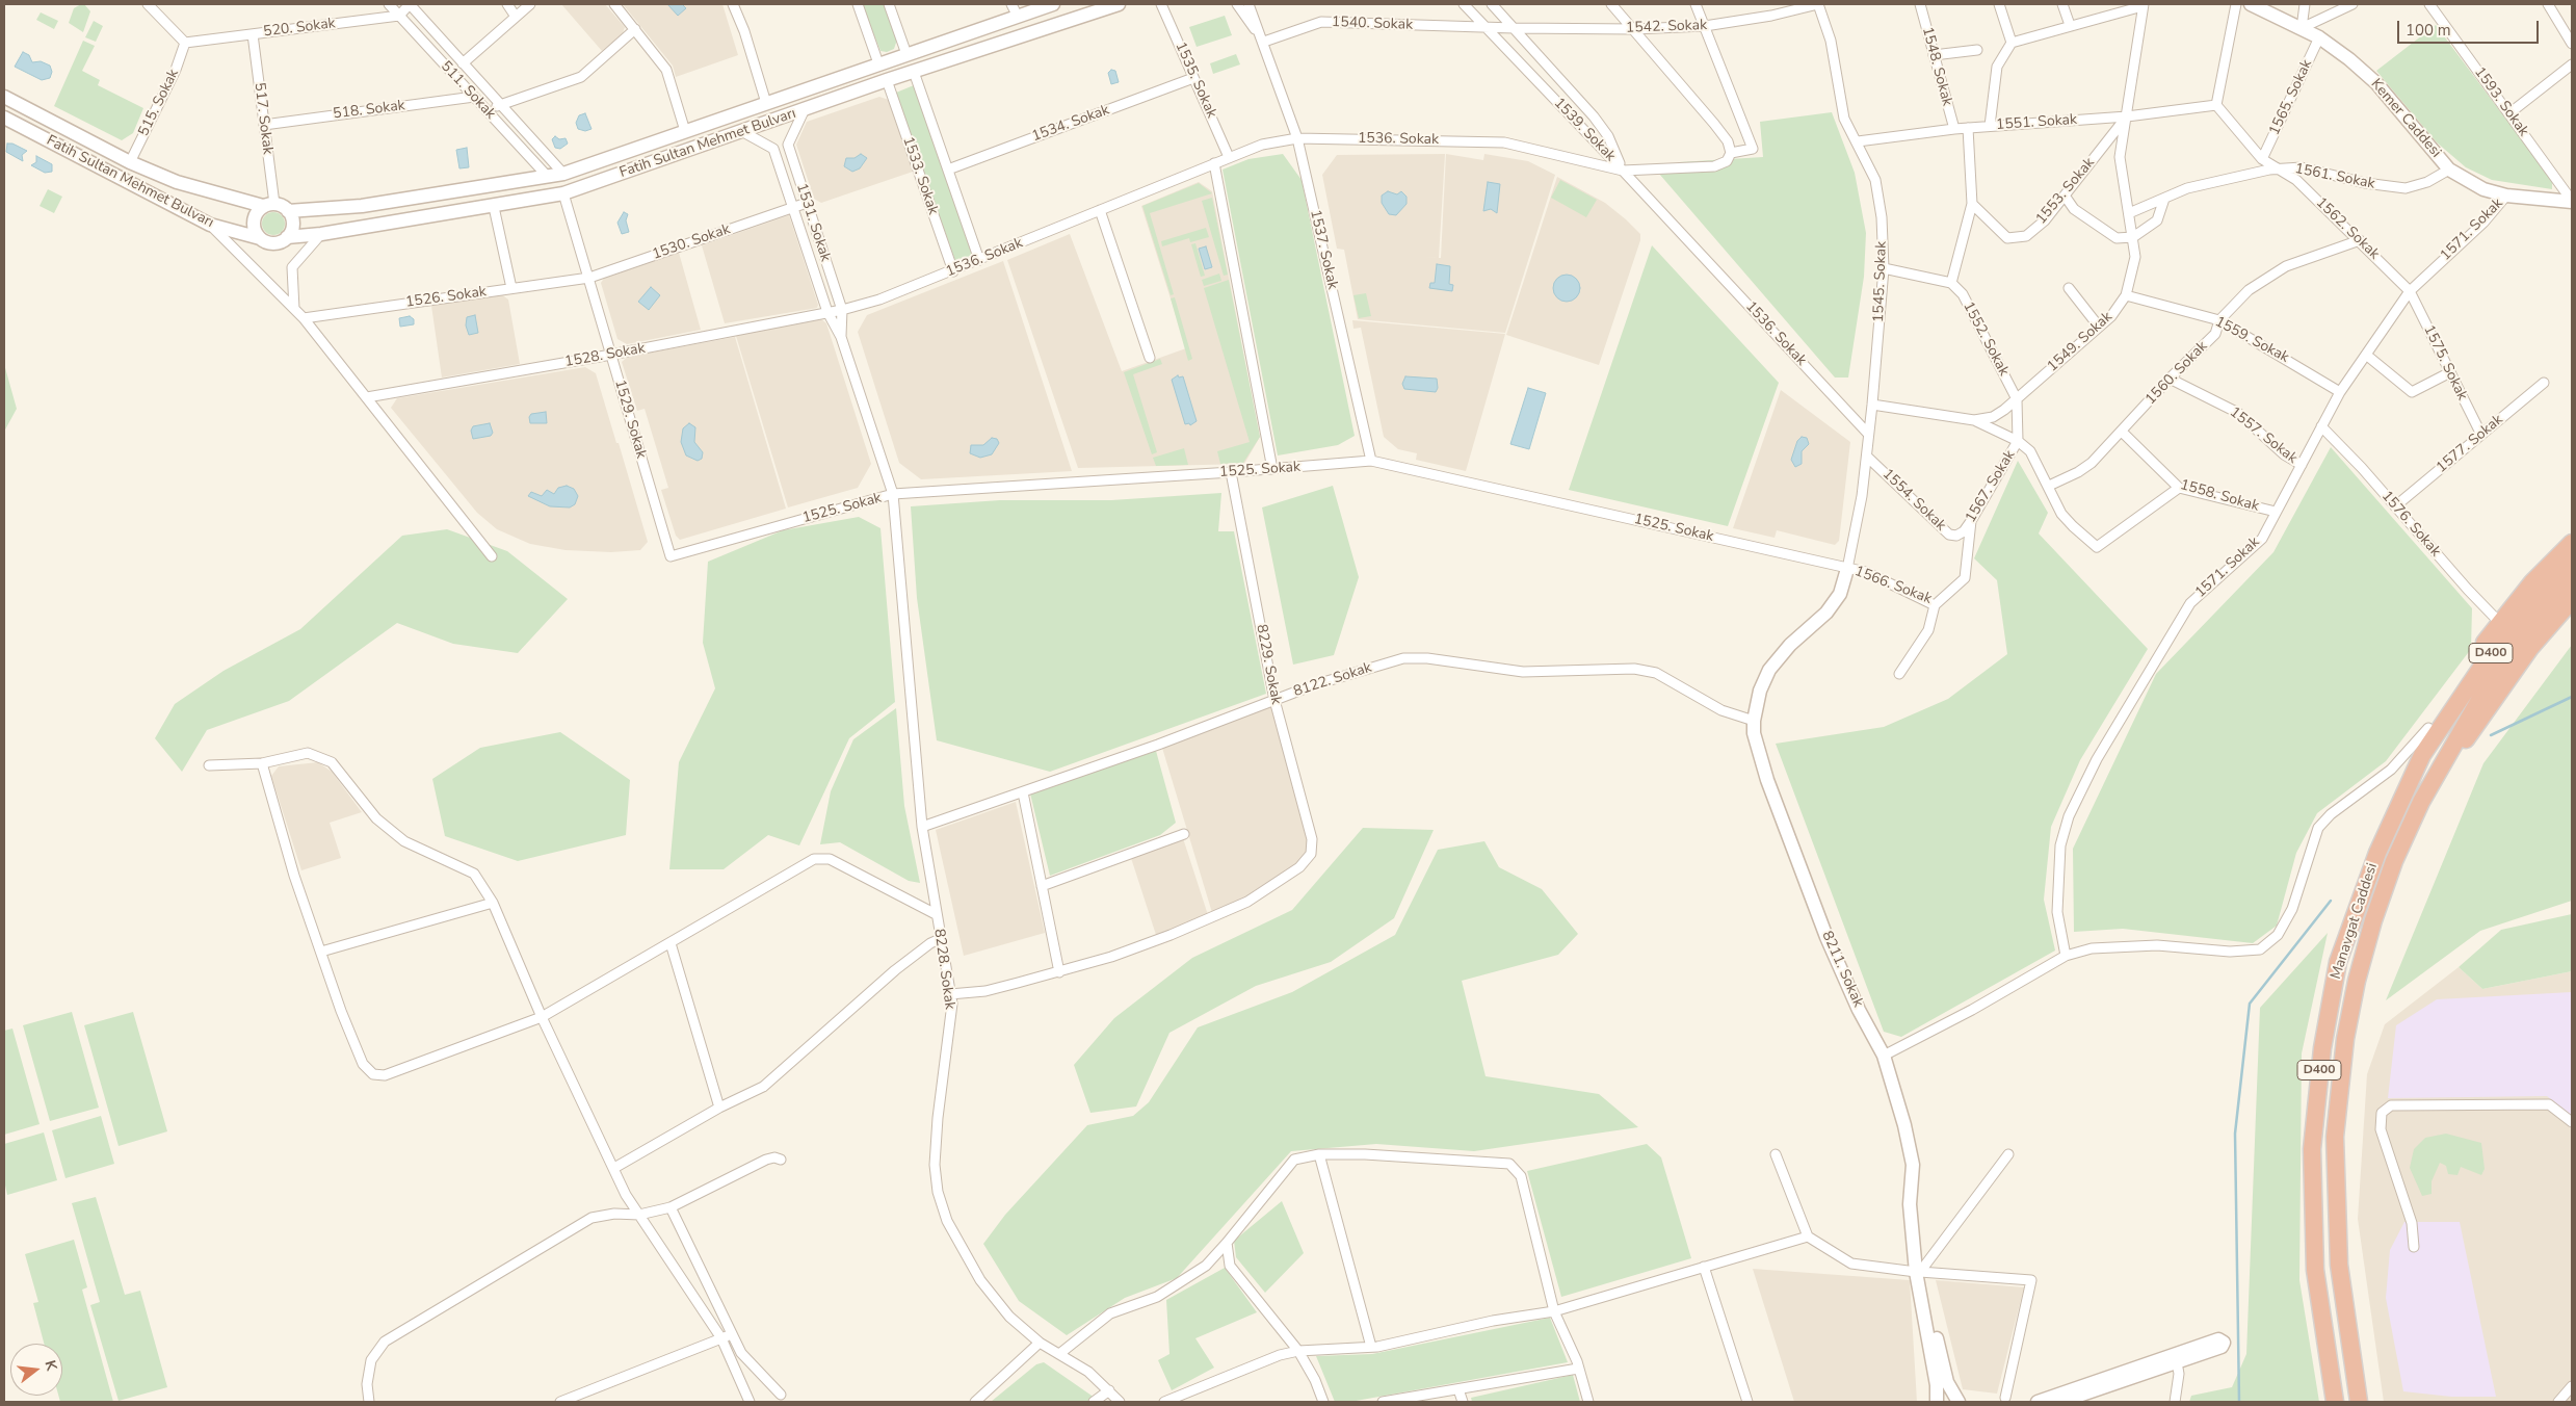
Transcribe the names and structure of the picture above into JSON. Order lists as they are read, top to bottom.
{
  "streets": {
    "highway": ["D400", "Manavgat Caddesi"],
    "main road": ["Kemer Caddesi", "Fatih Sultan Mehmet Bulvarı", "8211. Sokak"],
    "street": [
      "1540. Sokak",
      "1542. Sokak",
      "520. Sokak",
      "1548. Sokak",
      "1535. Sokak",
      "511. Sokak",
      "1565. Sokak",
      "1593. Sokak",
      "515. Sokak",
      "518. Sokak",
      "517. Sokak",
      "1551. Sokak",
      "1534. Sokak",
      "1539. Sokak",
      "1536. Sokak",
      "1533. Sokak",
      "1561. Sokak",
      "1553. Sokak",
      "1531. Sokak",
      "1562. Sokak",
      "1571. Sokak",
      "1530. Sokak",
      "1537. Sokak",
      "1545. Sokak",
      "1526. Sokak",
      "1552. Sokak",
      "1559. Sokak",
      "1549. Sokak",
      "1528. Sokak",
      "1575. Sokak",
      "1560. Sokak",
      "1529. Sokak",
      "1557. Sokak",
      "1577. Sokak",
      "1525. Sokak",
      "1567. Sokak",
      "1558. Sokak",
      "1554. Sokak",
      "1576. Sokak",
      "1566. Sokak",
      "8229. Sokak",
      "8122. Sokak",
      "8228. Sokak"
    ]
  },
  "crossings": [
    ["1540. Sokak", "1542. Sokak"],
    ["1540. Sokak", "1539. Sokak"],
    ["1540. Sokak", "1537. Sokak"],
    ["1542. Sokak", "1539. Sokak"],
    ["1542. Sokak", "1545. Sokak"],
    ["520. Sokak", "511. Sokak"],
    ["520. Sokak", "515. Sokak"],
    ["520. Sokak", "517. Sokak"],
    ["1548. Sokak", "1551. Sokak"],
    ["1535. Sokak", "1534. Sokak"],
    ["1535. Sokak", "1536. Sokak"],
    ["511. Sokak", "518. Sokak"],
    ["511. Sokak", "Fatih Sultan Mehmet Bulvarı"],
    ["1565. Sokak", "Kemer Caddesi"],
    ["1565. Sokak", "1562. Sokak"],
    ["1593. Sokak", "Kemer Caddesi"],
    ["515. Sokak", "Fatih Sultan Mehmet Bulvarı"],
    ["518. Sokak", "517. Sokak"],
    ["517. Sokak", "Fatih Sultan Mehmet Bulvarı"],
    ["Kemer Caddesi", "1561. Sokak"],
    ["Kemer Caddesi", "1571. Sokak"],
    ["1551. Sokak", "1553. Sokak"],
    ["1551. Sokak", "1562. Sokak"],
    ["1551. Sokak", "1545. Sokak"],
    ["1551. Sokak", "1549. Sokak"],
    ["1534. Sokak", "1533. Sokak"],
    ["1539. Sokak", "1536. Sokak"],
    ["1536. Sokak", "1533. Sokak"],
    ["1536. Sokak", "1531. Sokak"],
    ["1536. Sokak", "1537. Sokak"],
    ["1536. Sokak", "1545. Sokak"],
    ["1536. Sokak", "1528. Sokak"],
    ["Fatih Sultan Mehmet Bulvarı", "1533. Sokak"],
    ["Fatih Sultan Mehmet Bulvarı", "1531. Sokak"],
    ["Fatih Sultan Mehmet Bulvarı", "1529. Sokak"],
    ["1561. Sokak", "1562. Sokak"],
    ["1561. Sokak", "1549. Sokak"],
    ["1553. Sokak", "1549. Sokak"],
    ["1531. Sokak", "1530. Sokak"],
    ["1531. Sokak", "1528. Sokak"],
    ["1531. Sokak", "1525. Sokak"],
    ["1531. Sokak", "8228. Sokak"],
    ["1562. Sokak", "1571. Sokak"],
    ["1562. Sokak", "1575. Sokak"],
    ["1562. Sokak", "1560. Sokak"],
    ["1571. Sokak", "1559. Sokak"],
    ["1571. Sokak", "1575. Sokak"],
    ["1571. Sokak", "1557. Sokak"],
    ["1571. Sokak", "1558. Sokak"],
    ["1571. Sokak", "1576. Sokak"],
    ["1530. Sokak", "1526. Sokak"],
    ["1530. Sokak", "1529. Sokak"],
    ["1537. Sokak", "1525. Sokak"],
    ["1545. Sokak", "1549. Sokak"],
    ["1545. Sokak", "1525. Sokak"],
    ["1545. Sokak", "1554. Sokak"],
    ["1545. Sokak", "1566. Sokak"],
    ["1545. Sokak", "8211. Sokak"],
    ["1526. Sokak", "1529. Sokak"],
    ["1552. Sokak", "1549. Sokak"],
    ["1559. Sokak", "1549. Sokak"],
    ["1559. Sokak", "1560. Sokak"],
    ["1528. Sokak", "1529. Sokak"],
    ["1575. Sokak", "1577. Sokak"],
    ["1560. Sokak", "1557. Sokak"],
    ["1560. Sokak", "1558. Sokak"],
    ["1529. Sokak", "1525. Sokak"],
    ["1577. Sokak", "1576. Sokak"],
    ["1525. Sokak", "1566. Sokak"],
    ["1525. Sokak", "8229. Sokak"],
    ["1525. Sokak", "8228. Sokak"],
    ["1525. Sokak", "8211. Sokak"],
    ["1567. Sokak", "1554. Sokak"],
    ["1567. Sokak", "1566. Sokak"],
    ["1566. Sokak", "8211. Sokak"],
    ["8229. Sokak", "8122. Sokak"],
    ["8122. Sokak", "8228. Sokak"],
    ["8122. Sokak", "8211. Sokak"]
  ],
  "scale_bar": "100 m",
  "north": "right"
}
